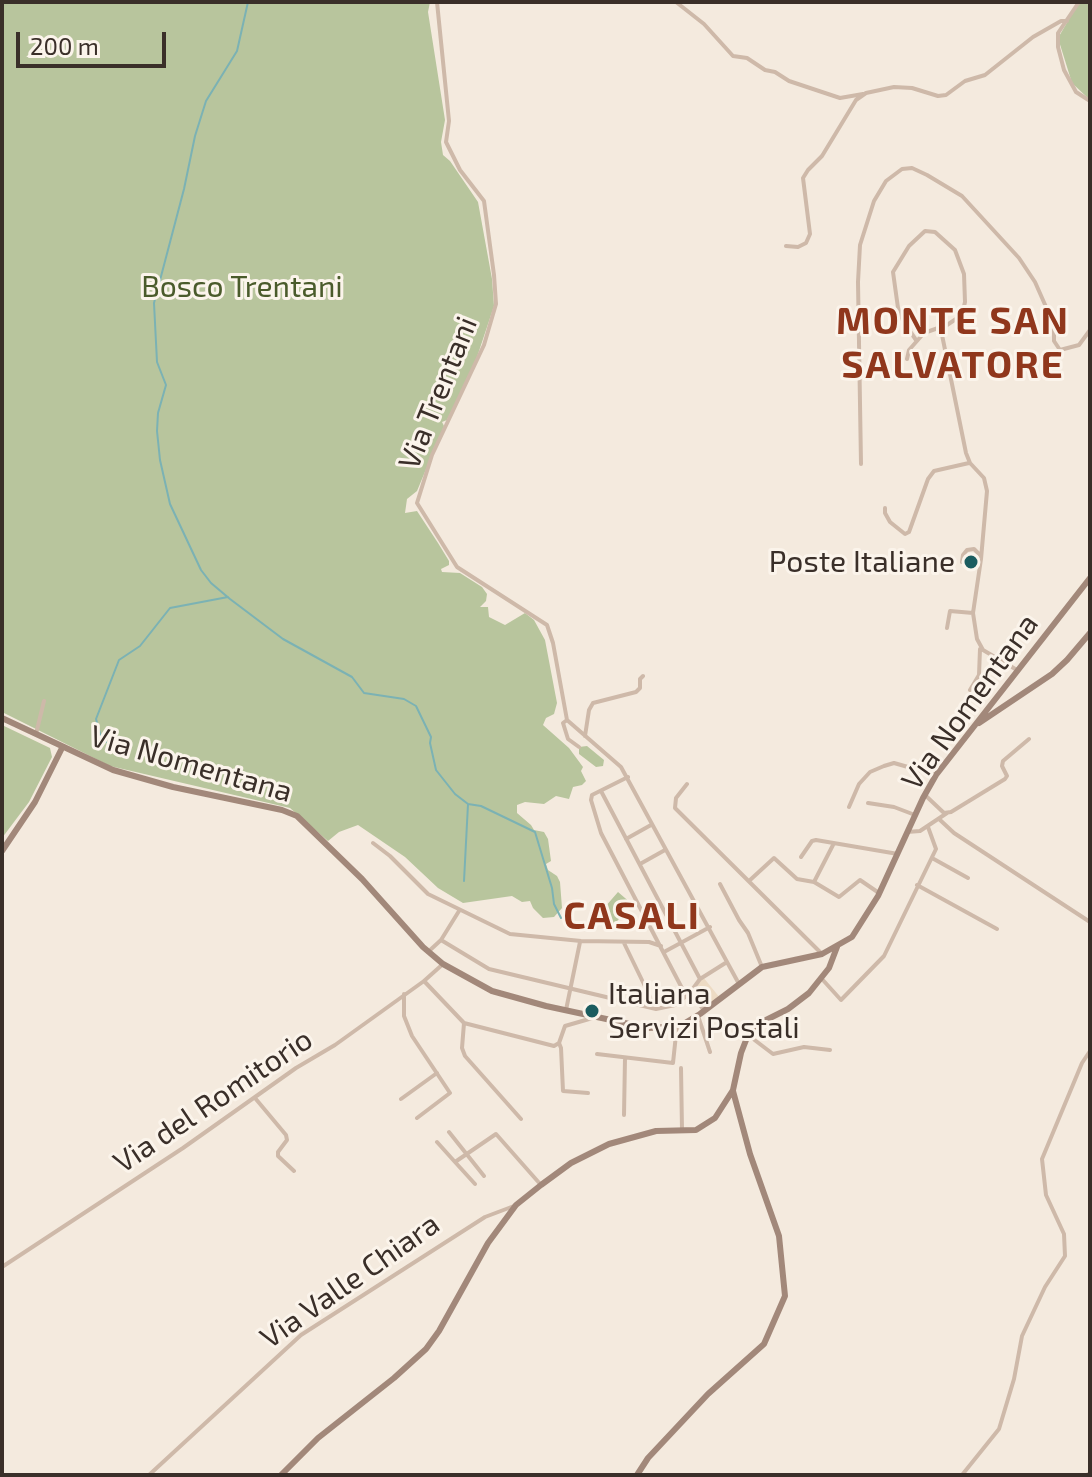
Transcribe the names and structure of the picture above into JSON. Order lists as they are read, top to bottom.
{
  "streets": {
    "main road": ["Via Nomentana"],
    "street": ["Via Trentani", "Via del Romitorio", "Via Valle Chiara"]
  },
  "crossings": [
    ["Via Nomentana", "Via del Romitorio"]
  ],
  "districts": ["MONTE SAN SALVATORE", "CASALI"],
  "parks": ["Bosco Trentani"],
  "places": ["Poste Italiane", "Italiana Servizi Postali"],
  "scale_bar": "200 m"
}
